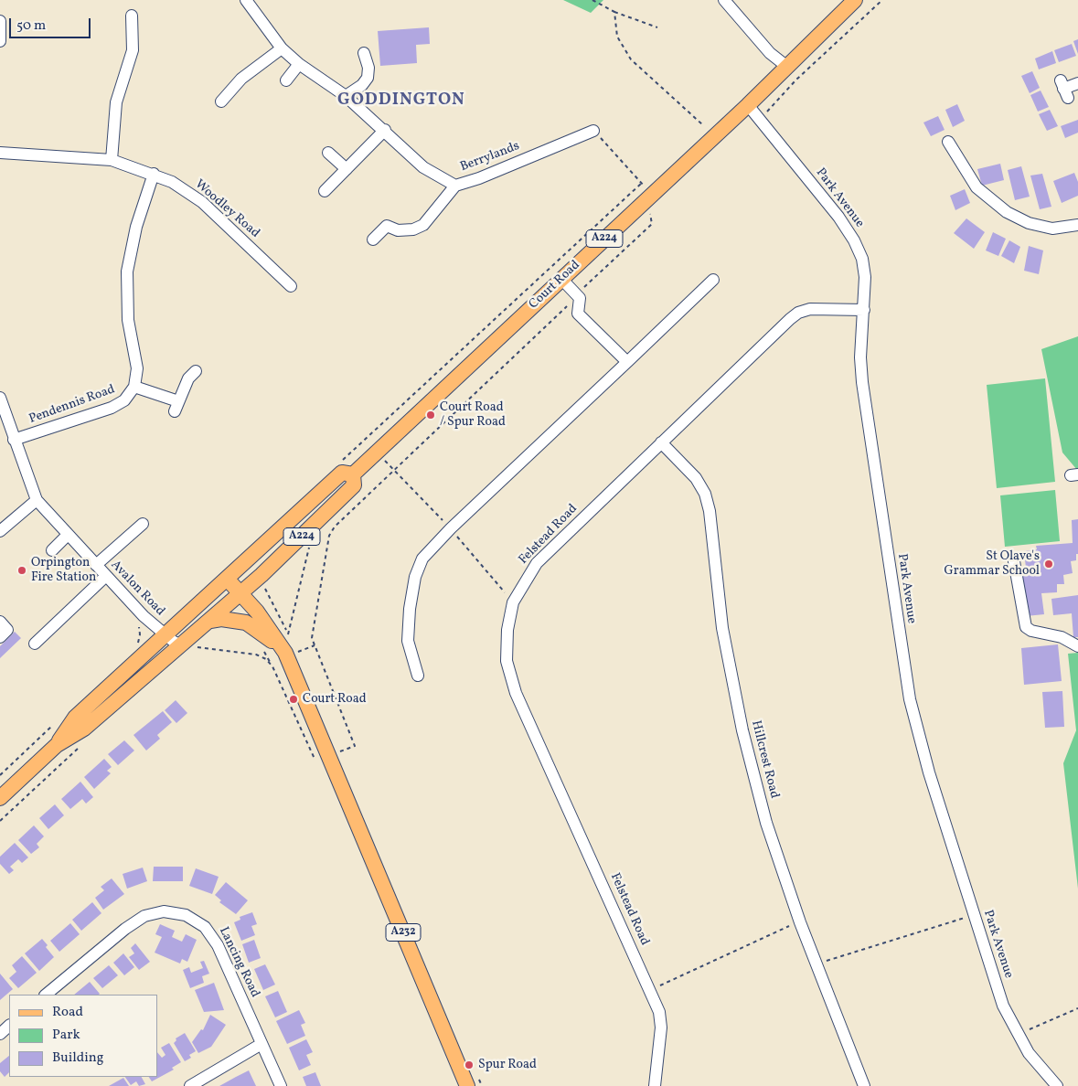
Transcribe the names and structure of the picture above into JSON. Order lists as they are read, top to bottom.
{
  "streets": {
    "main road": ["A224", "Court Road", "A232"],
    "street": [
      "Berrylands",
      "Park Avenue",
      "Woodley Road",
      "Pendennis Road",
      "Felstead Road",
      "Avalon Road",
      "Hillcrest Road",
      "Lancing Road"
    ]
  },
  "crossings": [
    ["Park Avenue", "Court Road"],
    ["Park Avenue", "Felstead Road"],
    ["Court Road", "Avalon Road"],
    ["Pendennis Road", "Avalon Road"],
    ["Felstead Road", "Hillcrest Road"]
  ],
  "districts": ["GODDINGTON"],
  "places": [
    "Court Road / Spur Road",
    "St Olave's Grammar School",
    "Orpington Fire Station",
    "Court Road",
    "Spur Road"
  ],
  "legend": ["Road", "Park", "Building"],
  "scale_bar": "50 m"
}
